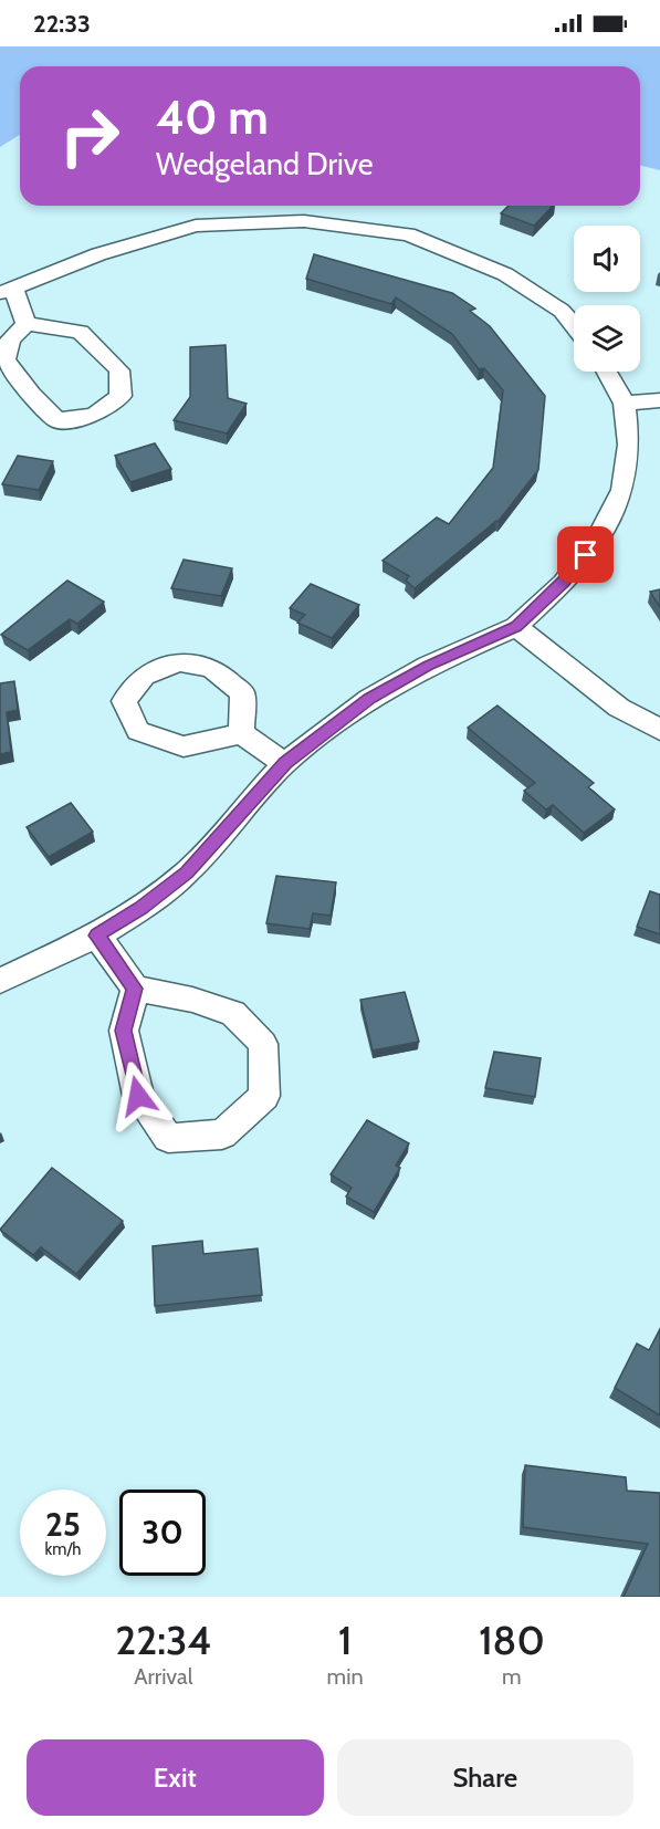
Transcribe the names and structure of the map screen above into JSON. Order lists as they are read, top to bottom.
{
  "page": {
    "status": "22:33",
    "turn": ["40 m", "Wedgeland Drive"],
    "speed": "25 km/h",
    "limit": "30",
    "eta": [
      "22:34",
      "Arrival",
      "1",
      "min",
      "180",
      "m"
    ],
    "buttons": ["Exit", "Share"]
  }
}
